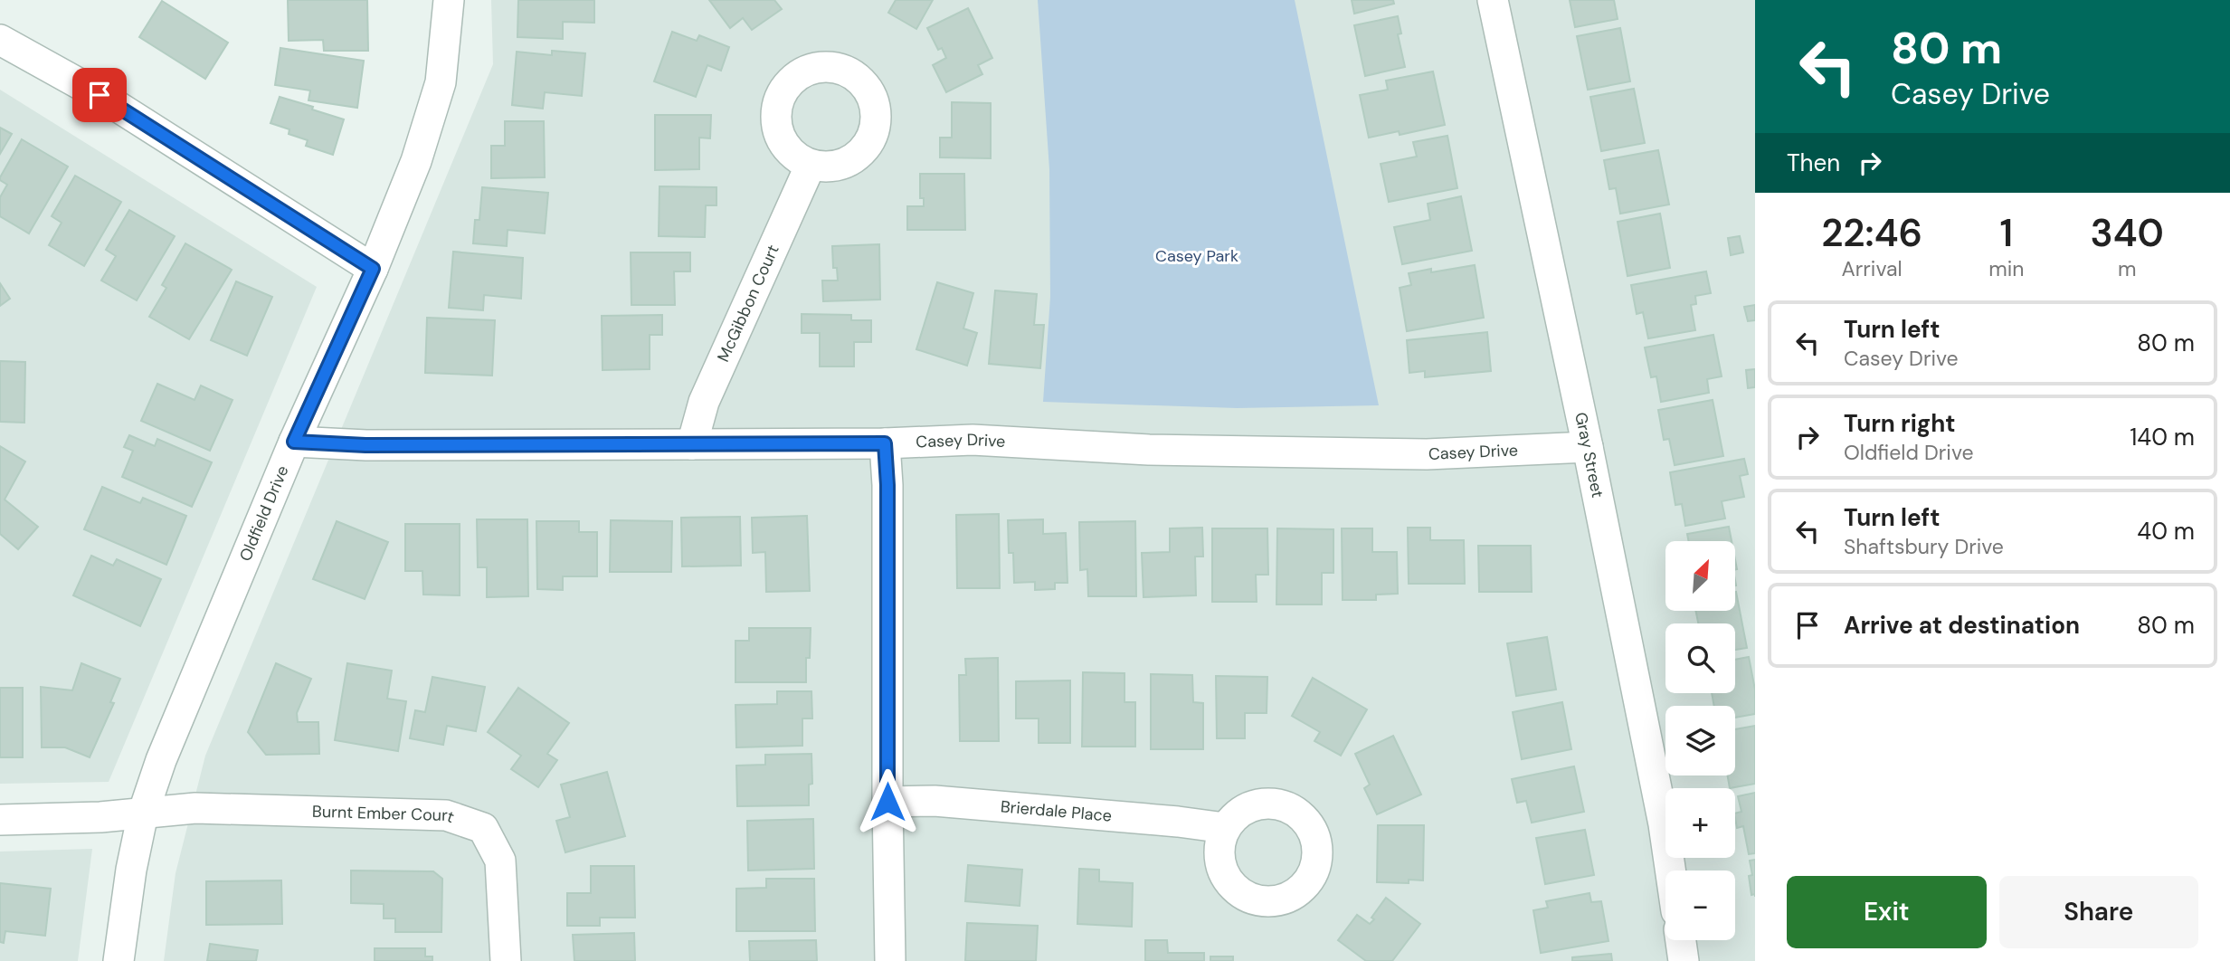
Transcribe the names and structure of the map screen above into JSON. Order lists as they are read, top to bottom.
{
  "streets": {
    "street": [
      "McGibbon Court",
      "Casey Drive",
      "Gray Street",
      "Oldfield Drive",
      "Brierdale Place",
      "Burnt Ember Court"
    ]
  },
  "crossings": [
    ["McGibbon Court", "Casey Drive"],
    ["Casey Drive", "Gray Street"],
    ["Casey Drive", "Oldfield Drive"],
    ["Oldfield Drive", "Burnt Ember Court"]
  ],
  "parks": ["Casey Park"],
  "north": "top right",
  "page": {
    "turn": ["80 m", "Casey Drive"],
    "then": "Then",
    "eta": [
      "22:46",
      "Arrival",
      "1",
      "min",
      "340",
      "m"
    ],
    "list": [
      {
        "name": "Turn left",
        "note": "Casey Drive",
        "value": "80 m"
      },
      {
        "name": "Turn right",
        "note": "Oldfield Drive",
        "value": "140 m"
      },
      {
        "name": "Turn left",
        "note": "Shaftsbury Drive",
        "value": "40 m"
      },
      {
        "name": "Arrive at destination",
        "value": "80 m"
      }
    ],
    "map_buttons": ["+", "−"],
    "buttons": ["Exit", "Share"]
  }
}
